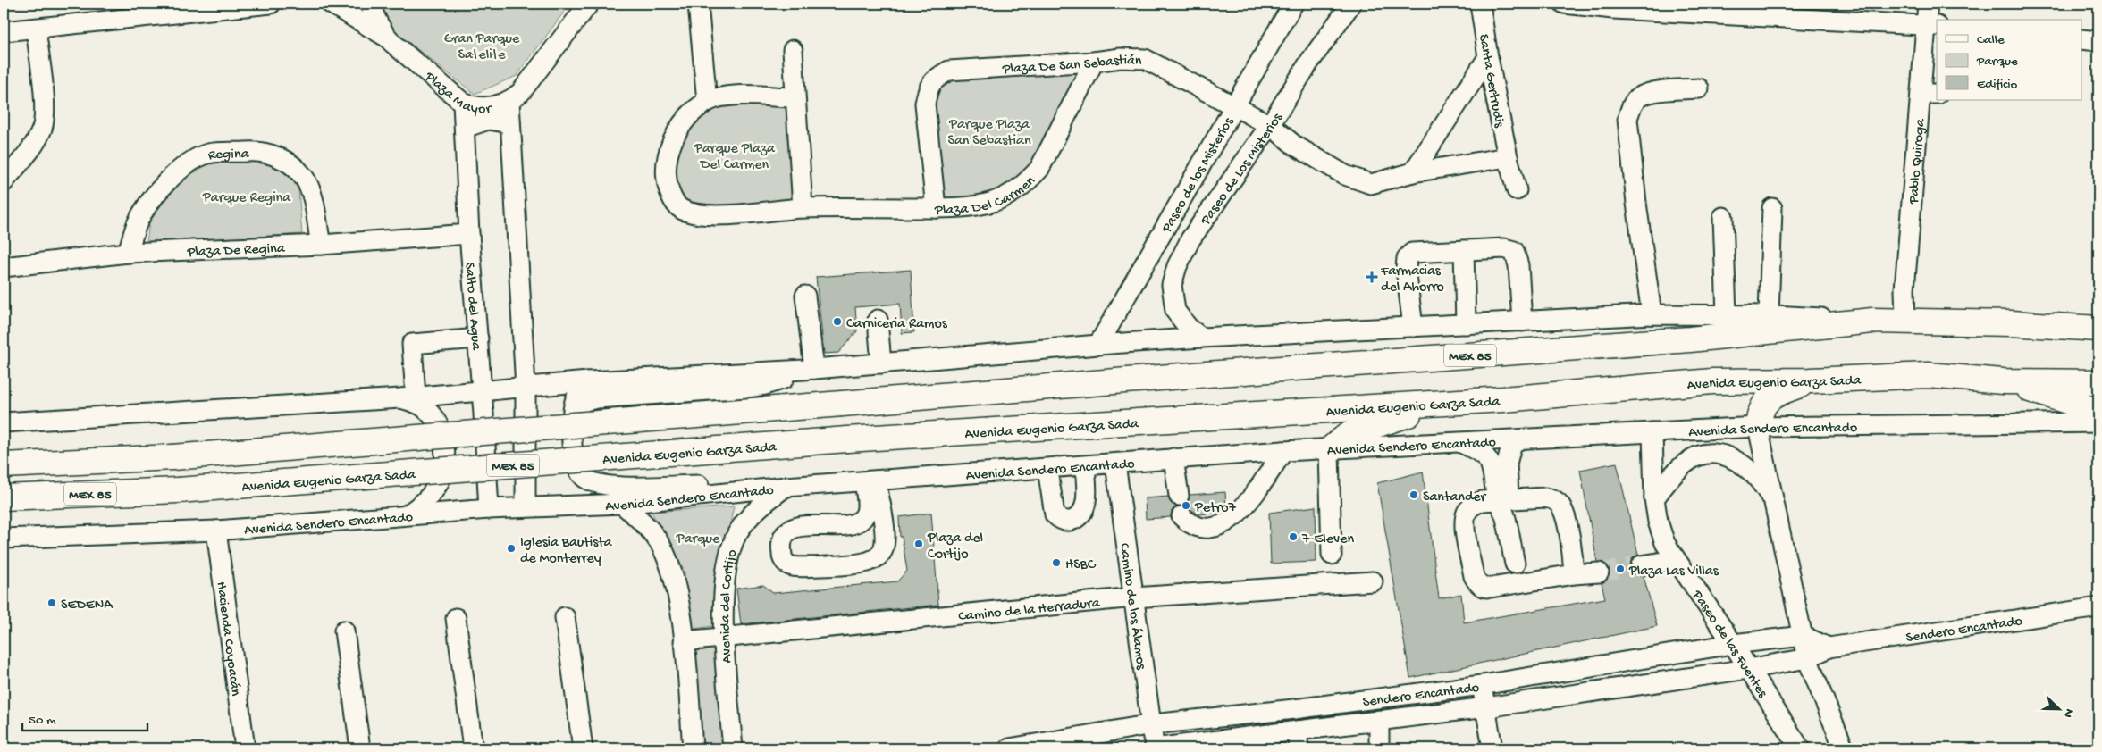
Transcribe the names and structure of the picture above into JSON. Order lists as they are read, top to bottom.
{
  "streets": {
    "highway": ["MEX 85", "Avenida Eugenio Garza Sada"],
    "street": [
      "Plaza De San Sebastián",
      "Santa Gertrudis",
      "Plaza Mayor",
      "Regina",
      "Pablo Quiroga",
      "Paseo de Los Misterios",
      "Paseo de los Misterios",
      "Plaza Del Carmen",
      "Plaza De Regina",
      "Salto del Agua",
      "Avenida Sendero Encantado",
      "Avenida del Cortijo",
      "Camino de los Álamos",
      "Camino de la Herradura",
      "Sendero Encantado",
      "Hacienda Coyoacán",
      "Paseo de las Fuentes"
    ]
  },
  "crossings": [
    ["Plaza De San Sebastián", "Paseo de Los Misterios"],
    ["Plaza De San Sebastián", "Paseo de los Misterios"],
    ["Plaza De San Sebastián", "Plaza Del Carmen"],
    ["Plaza Mayor", "Salto del Agua"],
    ["Regina", "Plaza De Regina"],
    ["Pablo Quiroga", "MEX 85"],
    ["Plaza De Regina", "Salto del Agua"],
    ["Salto del Agua", "Avenida Sendero Encantado"],
    ["Avenida Sendero Encantado", "Avenida del Cortijo"],
    ["Avenida Sendero Encantado", "Camino de los Álamos"],
    ["Avenida Sendero Encantado", "Hacienda Coyoacán"],
    ["Avenida Sendero Encantado", "Paseo de las Fuentes"],
    ["Avenida del Cortijo", "Camino de la Herradura"],
    ["Camino de los Álamos", "Camino de la Herradura"],
    ["Camino de los Álamos", "Sendero Encantado"],
    ["Sendero Encantado", "Paseo de las Fuentes"]
  ],
  "parks": [
    "Gran Parque Satelite",
    "Parque Plaza San Sebastian",
    "Parque Plaza Del Carmen",
    "Parque Regina",
    "Parque"
  ],
  "places": {
    "health": ["Farmacias del Ahorro"],
    "other": [
      "Carniceria Ramos",
      "Santander",
      "Petro7",
      "7-Eleven",
      "Plaza del Cortijo",
      "Iglesia Bautista de Monterrey",
      "HSBC",
      "Plaza Las Villas",
      "SEDENA"
    ]
  },
  "legend": ["Calle", "Parque", "Edificio"],
  "scale_bar": "50 m",
  "north": "bottom right"
}
